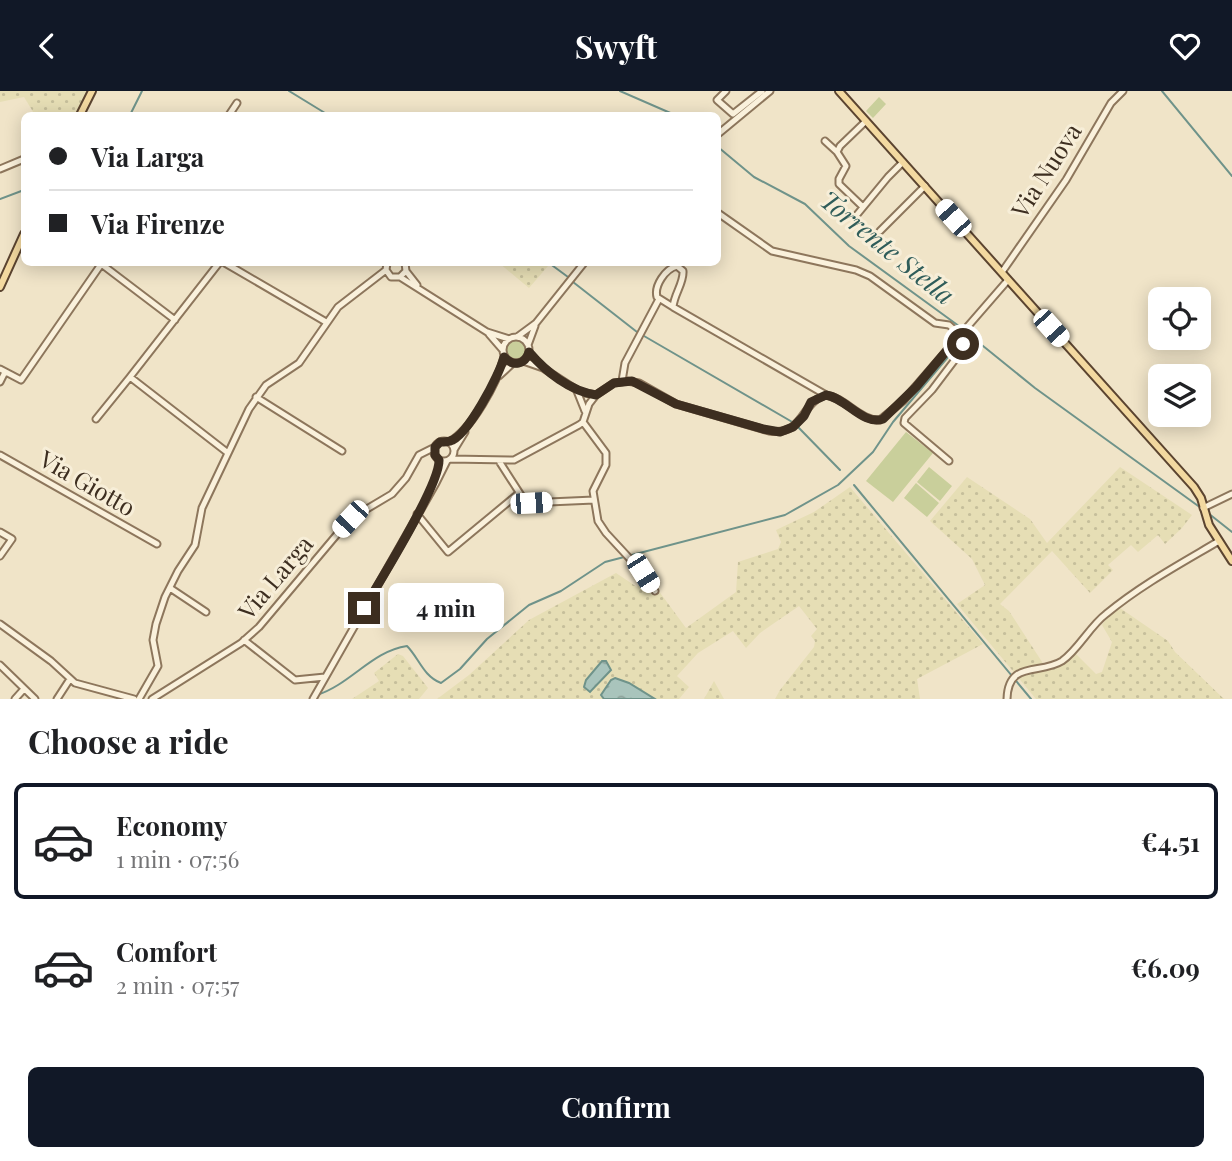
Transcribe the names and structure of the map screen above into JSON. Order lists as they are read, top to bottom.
{
  "streets": {
    "street": ["Via Nuova", "Via Giotto", "Via Larga"]
  },
  "water": ["Torrente Stella"],
  "page": {
    "header": "Swyft",
    "banner": ["Via Larga", "Via Firenze"],
    "bubble": "4 min",
    "heading": "Choose a ride",
    "list": [
      {
        "name": "Economy",
        "note": "1 min · 07:56",
        "value": "€4.51"
      },
      {
        "name": "Comfort",
        "note": "2 min · 07:57",
        "value": "€6.09"
      }
    ],
    "buttons": "Confirm"
  }
}
